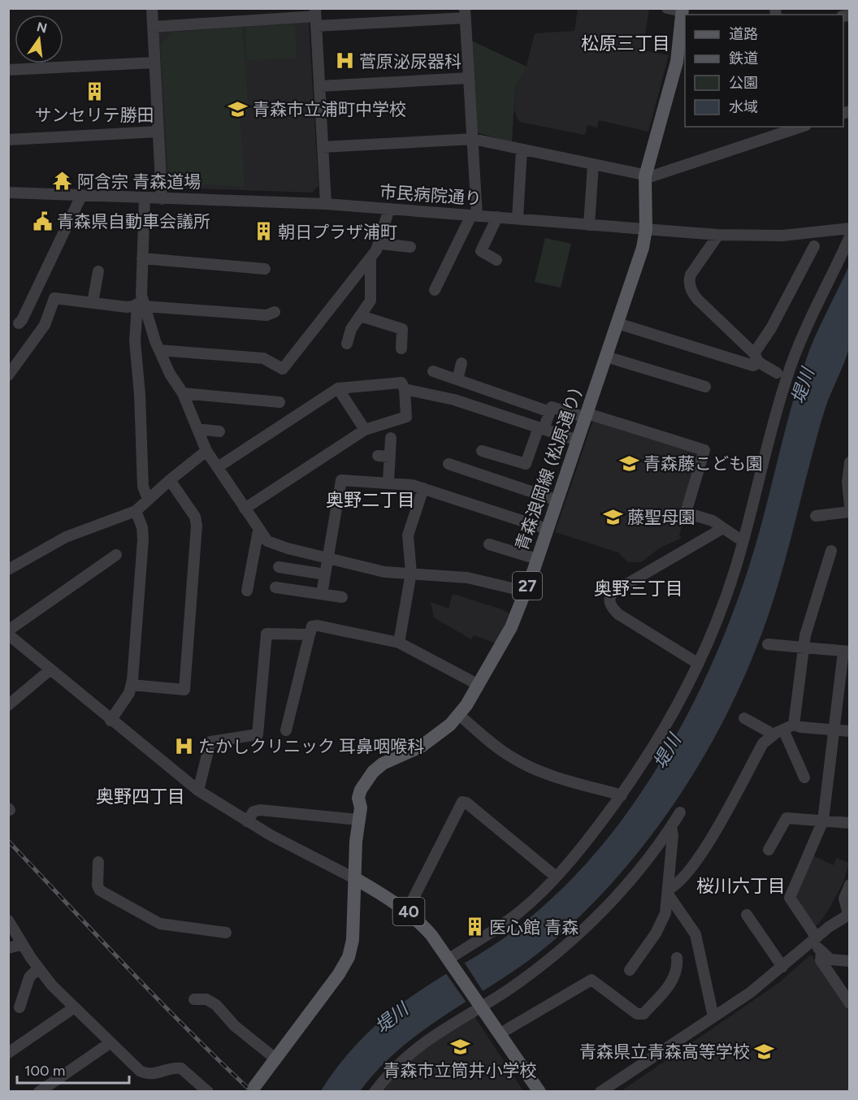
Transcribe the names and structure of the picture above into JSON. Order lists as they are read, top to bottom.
{
  "streets": {
    "main road": ["青森浪岡線 (松原通り)", "27", "40"],
    "street": ["市民病院通り"]
  },
  "crossings": [
    ["市民病院通り", "青森浪岡線 (松原通り)"],
    ["青森浪岡線 (松原通り)", "40"]
  ],
  "districts": [
    "松原三丁目",
    "奥野二丁目",
    "奥野三丁目",
    "奥野四丁目",
    "桜川六丁目"
  ],
  "water": ["堤川"],
  "places": {
    "hospital": ["菅原泌尿器科", "たかしクリニック 耳鼻咽喉科"],
    "building": ["サンセリテ勝田", "朝日プラザ浦町", "医心館 青森"],
    "school or university": [
      "青森市立浦町中学校",
      "青森藤こども園",
      "藤聖母園",
      "青森市立筒井小学校",
      "青森県立青森高等学校"
    ],
    "temple": ["阿含宗 青森道場"],
    "public building": ["青森県自動車会議所"]
  },
  "legend": [
    "道路",
    "鉄道",
    "公園",
    "水域"
  ],
  "scale_bar": "100 m",
  "north": "top"
}
